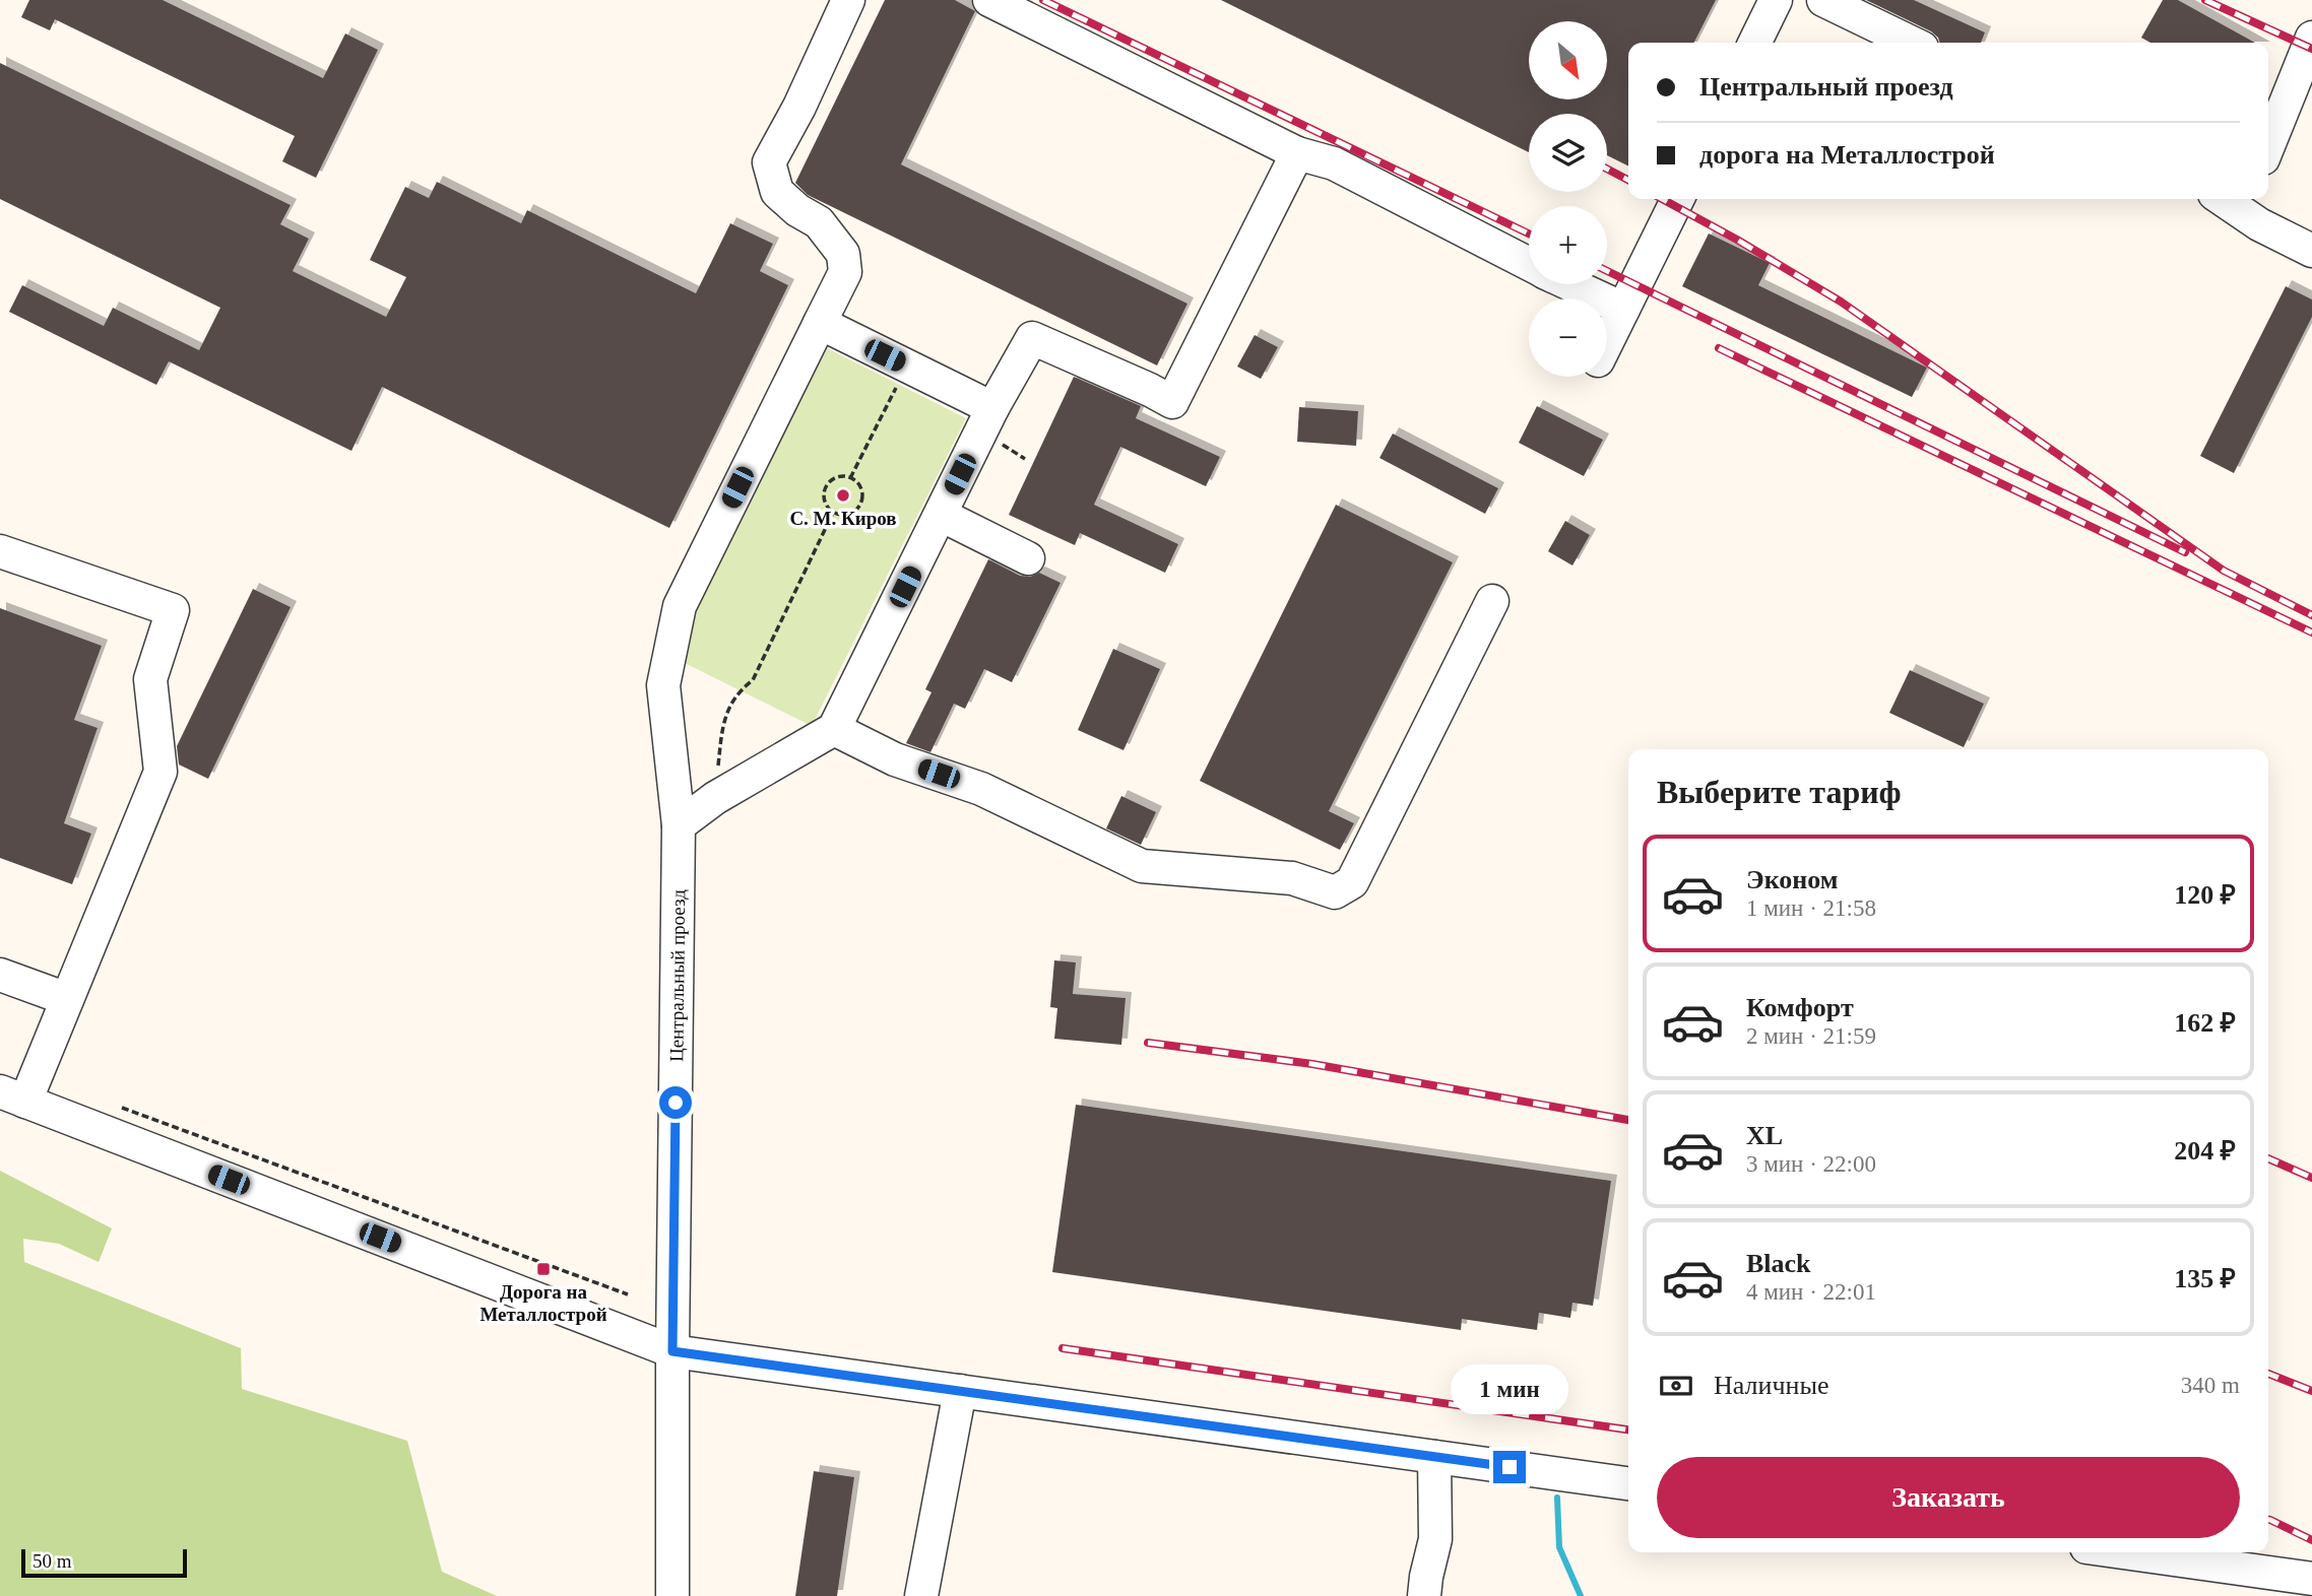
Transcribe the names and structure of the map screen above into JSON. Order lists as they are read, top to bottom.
{
  "streets": {
    "street": ["Центральный проезд"]
  },
  "places": {
    "other": ["С. М. Киров"],
    "transit": ["Дорога на Металлострой"]
  },
  "scale_bar": "50 m",
  "north": "bottom right",
  "page": {
    "map_buttons": ["+", "−"],
    "banner": ["Центральный проезд", "дорога на Металлострой"],
    "heading": "Выберите тариф",
    "list": [
      {
        "name": "Эконом",
        "note": "1 мин · 21:58",
        "value": "120 ₽"
      },
      {
        "name": "Комфорт",
        "note": "2 мин · 21:59",
        "value": "162 ₽"
      },
      {
        "name": "XL",
        "note": "3 мин · 22:00",
        "value": "204 ₽"
      },
      {
        "name": "Black",
        "note": "4 мин · 22:01",
        "value": "135 ₽"
      }
    ],
    "pay": ["Наличные", "340 m"],
    "bubble": "1 мин",
    "buttons": "Заказать",
    "scale": "50 m"
  }
}
